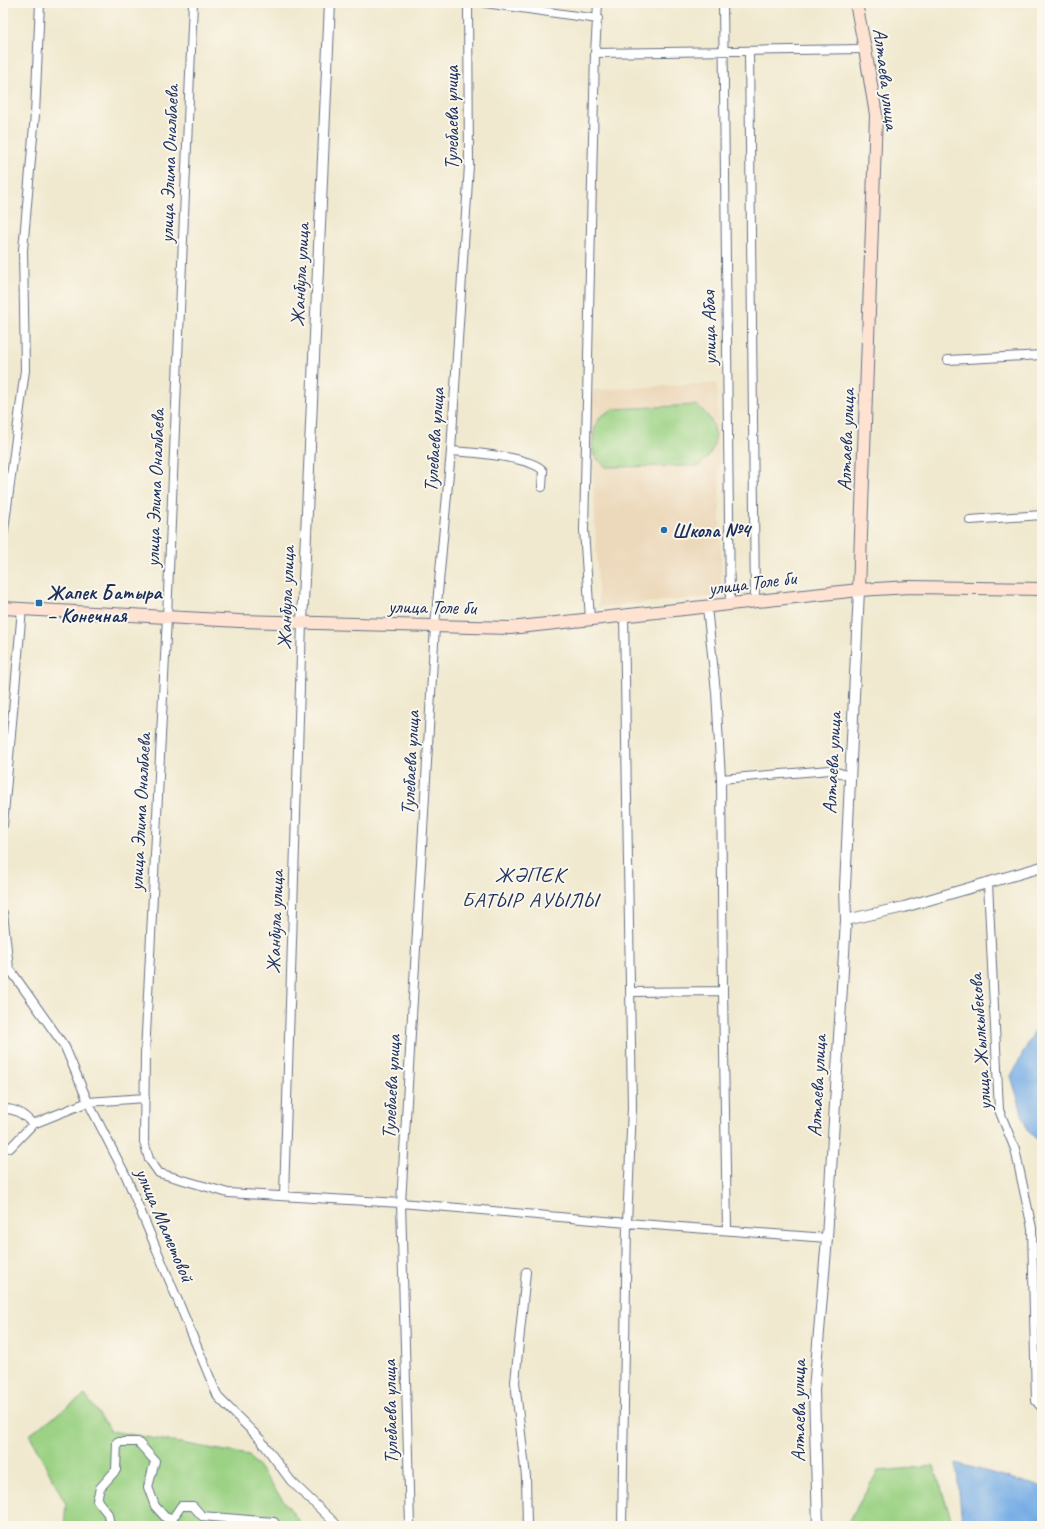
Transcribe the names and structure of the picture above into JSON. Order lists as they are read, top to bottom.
{
  "streets": {
    "main road": ["Алтаева улица", "улица Толе би"],
    "street": [
      "Тулебаева улица",
      "улица Элима Оналбаева",
      "Жанбула улица",
      "улица Абая",
      "улица Жылкыбекова",
      "улица Маметовой"
    ]
  },
  "crossings": [
    ["Алтаева улица", "улица Элима Оналбаева"],
    ["Алтаева улица", "улица Толе би"],
    ["Тулебаева улица", "улица Элима Оналбаева"],
    ["Тулебаева улица", "улица Толе би"],
    ["улица Элима Оналбаева", "Жанбула улица"],
    ["улица Элима Оналбаева", "улица Толе би"],
    ["Жанбула улица", "улица Толе би"],
    ["улица Абая", "улица Толе би"]
  ],
  "districts": ["ЖӘПЕК БАТЫР АУЫЛЫ"],
  "places": {
    "other": ["Школа №4"],
    "transit": ["Жапек Батыра – Конечная"]
  }
}
